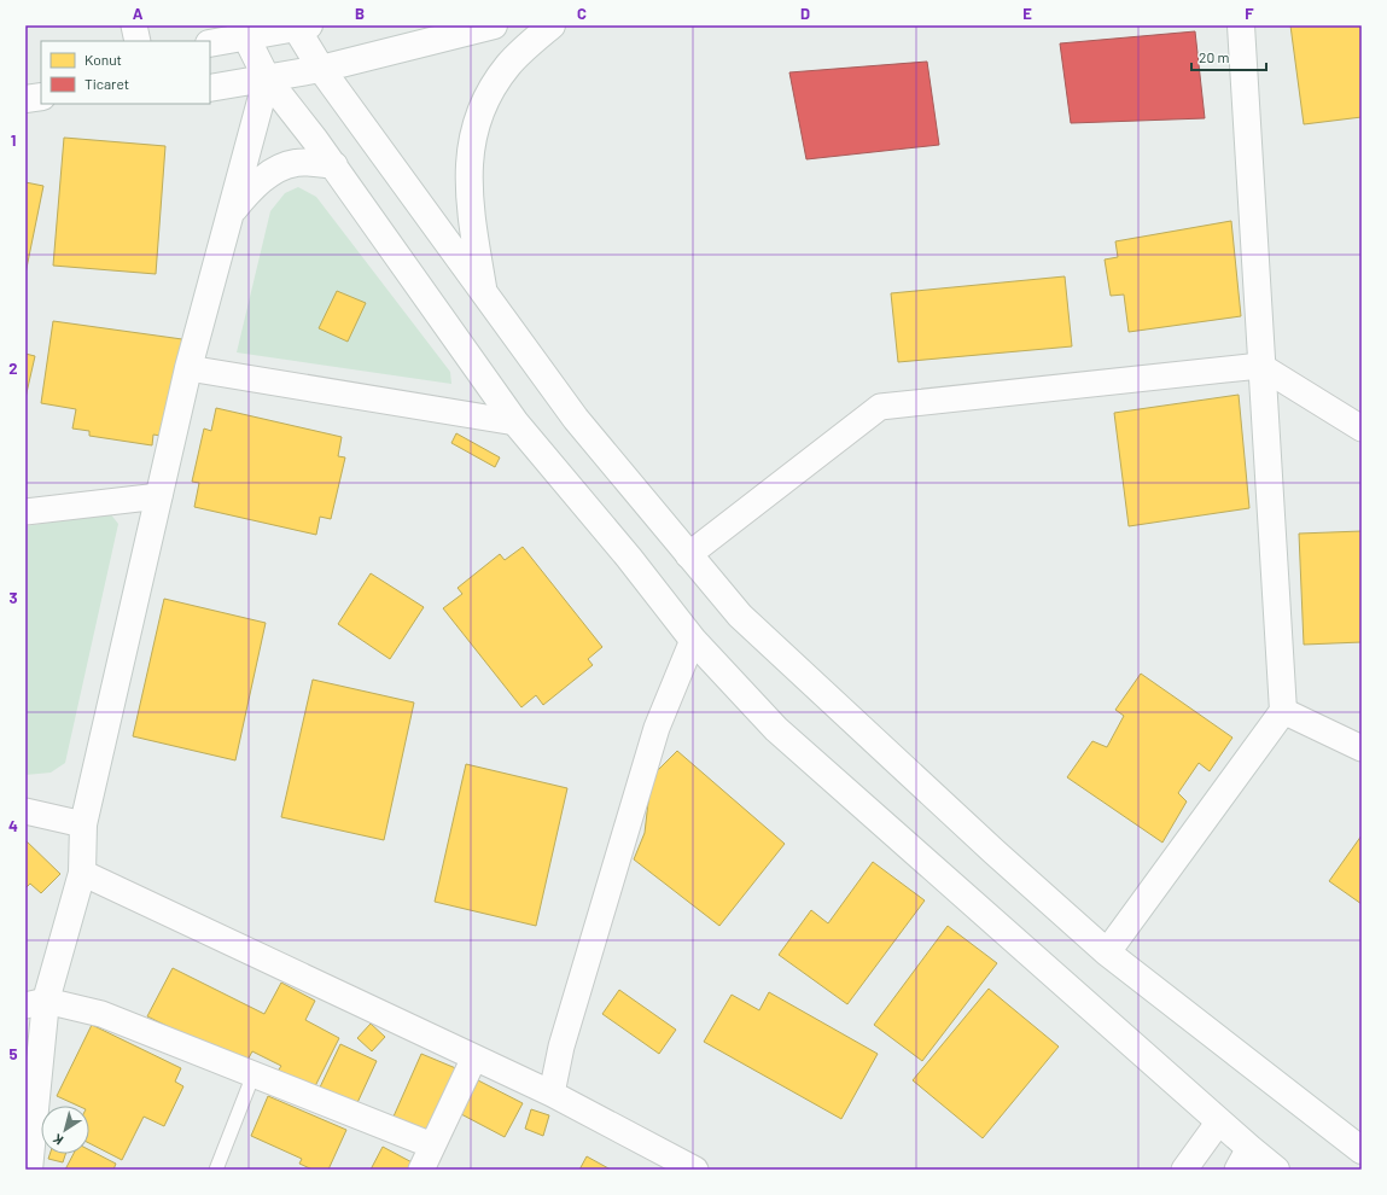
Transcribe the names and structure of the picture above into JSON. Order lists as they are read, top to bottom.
{
  "legend": ["Konut", "Ticaret"],
  "scale_bar": "20 m",
  "north": "bottom left",
  "grid": {
    "columns": [
      "A",
      "B",
      "C",
      "D",
      "E",
      "F"
    ],
    "rows": [
      "1",
      "2",
      "3",
      "4",
      "5"
    ]
  }
}
